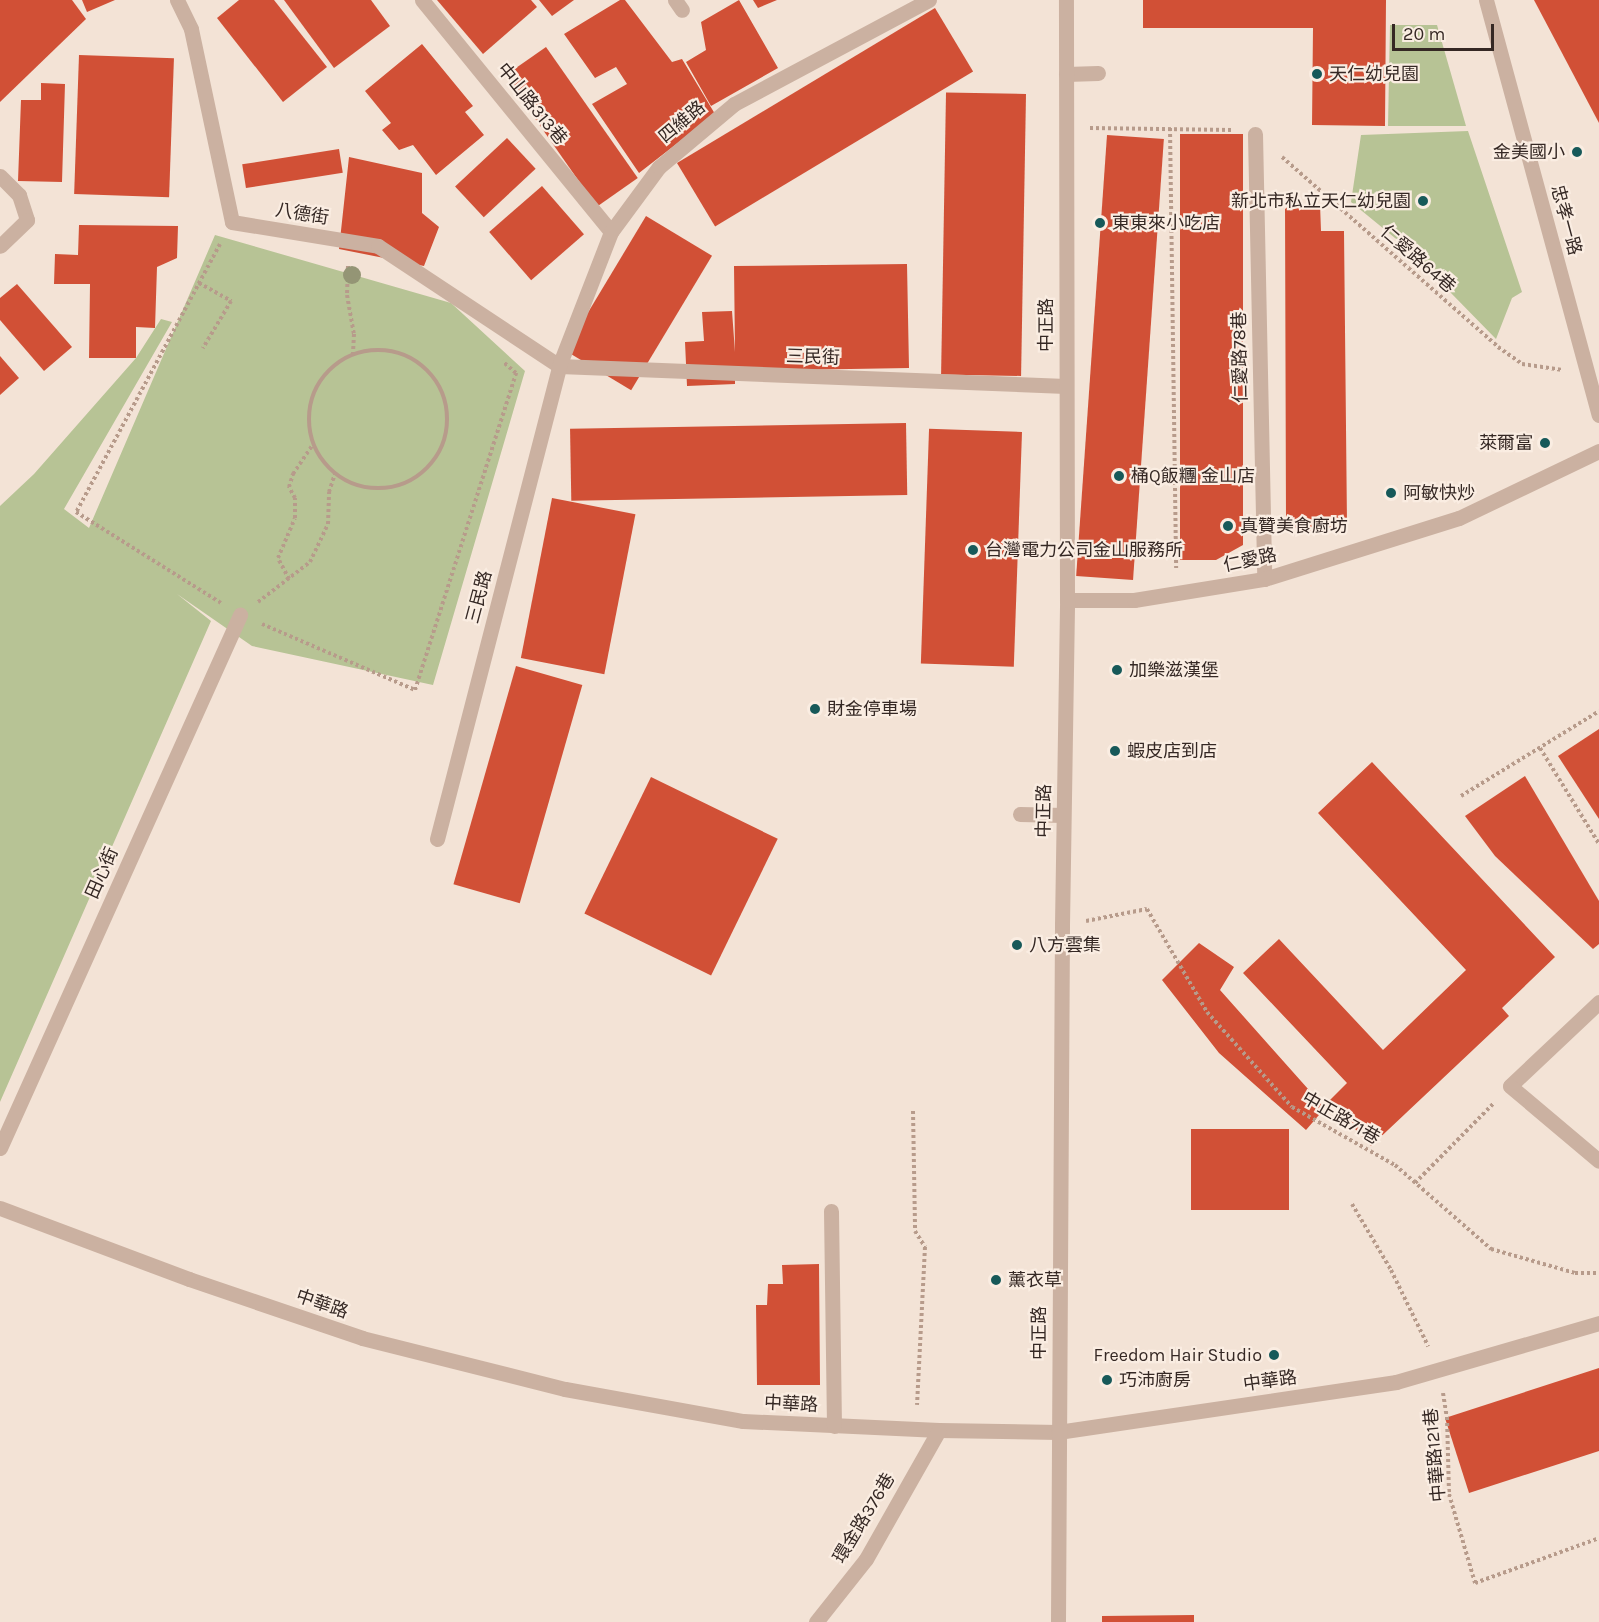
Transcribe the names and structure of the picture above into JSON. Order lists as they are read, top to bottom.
{
  "streets": {
    "street": [
      "中山路313巷",
      "四維路",
      "八德街",
      "忠孝一路",
      "中正路",
      "三民街",
      "仁愛路78巷",
      "仁愛路",
      "三民路",
      "田心街",
      "中華路",
      "環金路376巷"
    ],
    "path": ["仁愛路64巷", "中正路71巷", "中華路121巷"]
  },
  "crossings": [
    ["中山路313巷", "四維路"],
    ["四維路", "八德街"],
    ["四維路", "三民街"],
    ["四維路", "三民路"],
    ["八德街", "三民街"],
    ["八德街", "三民路"],
    ["忠孝一路", "仁愛路64巷"],
    ["仁愛路64巷", "仁愛路78巷"],
    ["中正路", "三民街"],
    ["中正路", "仁愛路"],
    ["中正路", "中正路71巷"],
    ["中正路", "中華路"],
    ["三民街", "三民路"],
    ["仁愛路78巷", "仁愛路"],
    ["中華路", "中華路121巷"],
    ["中華路", "環金路376巷"]
  ],
  "places": [
    "天仁幼兒園",
    "金美國小",
    "新北市私立天仁幼兒園",
    "東東來小吃店",
    "萊爾富",
    "桶Q飯糰 金山店",
    "阿敏快炒",
    "真贊美食廚坊",
    "台灣電力公司金山服務所",
    "加樂滋漢堡",
    "財金停車場",
    "蝦皮店到店",
    "八方雲集",
    "薰衣草",
    "Freedom Hair Studio",
    "巧沛廚房"
  ],
  "scale_bar": "20 m"
}
